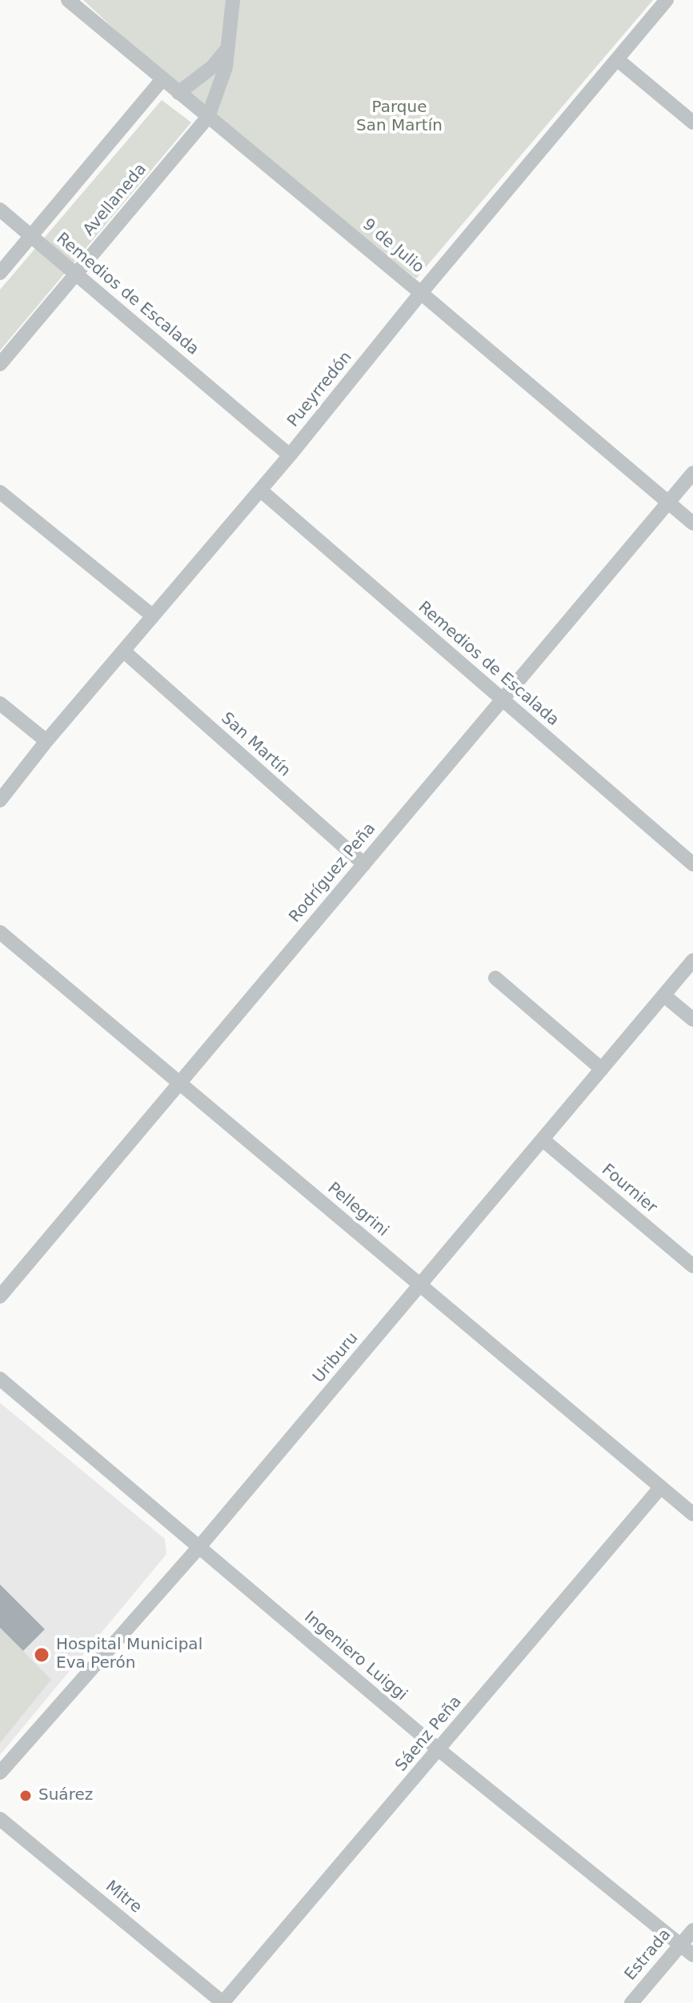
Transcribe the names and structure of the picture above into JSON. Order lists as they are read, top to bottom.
{
  "streets": {
    "street": [
      "Avellaneda",
      "9 de Julio",
      "Remedios de Escalada",
      "Pueyrredón",
      "San Martín",
      "Rodríguez Peña",
      "Fournier",
      "Pellegrini",
      "Uriburu",
      "Ingeniero Luiggi",
      "Sáenz Peña",
      "Mitre",
      "Estrada"
    ]
  },
  "crossings": [
    ["Avellaneda", "9 de Julio"],
    ["Avellaneda", "Remedios de Escalada"],
    ["9 de Julio", "Pueyrredón"],
    ["9 de Julio", "Rodríguez Peña"],
    ["Remedios de Escalada", "Pueyrredón"],
    ["Remedios de Escalada", "Rodríguez Peña"],
    ["Pueyrredón", "San Martín"],
    ["San Martín", "Rodríguez Peña"],
    ["Rodríguez Peña", "Pellegrini"],
    ["Fournier", "Uriburu"],
    ["Pellegrini", "Uriburu"],
    ["Pellegrini", "Sáenz Peña"],
    ["Uriburu", "Ingeniero Luiggi"],
    ["Ingeniero Luiggi", "Sáenz Peña"],
    ["Ingeniero Luiggi", "Estrada"],
    ["Sáenz Peña", "Mitre"]
  ],
  "parks": ["Parque San Martín"],
  "places": ["Hospital Municipal Eva Perón", "Suárez"]
}
